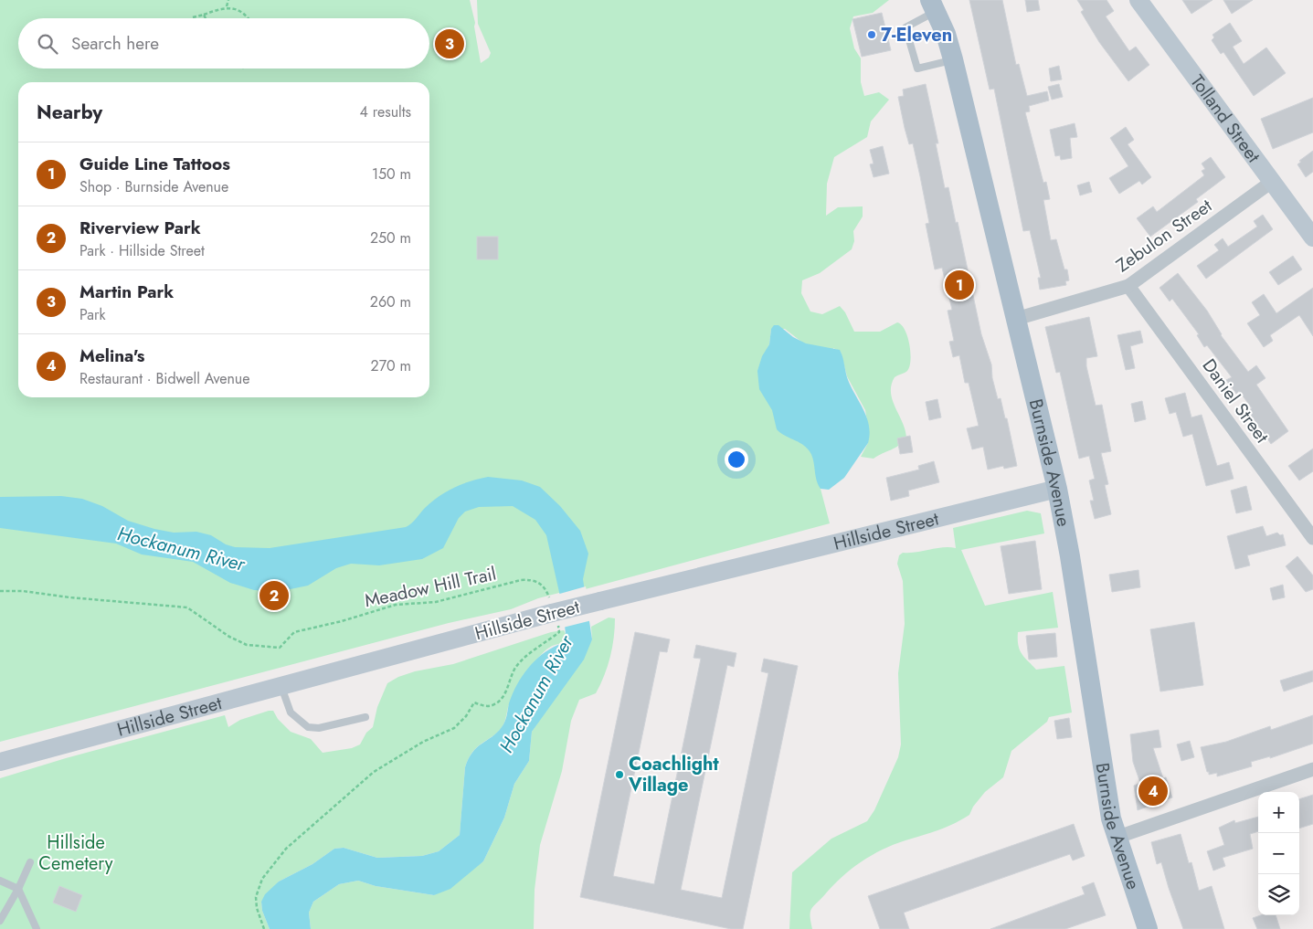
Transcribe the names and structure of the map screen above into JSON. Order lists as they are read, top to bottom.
{
  "streets": {
    "main road": ["Tolland Street", "Burnside Avenue", "Hillside Street"],
    "street": ["Zebulon Street", "Daniel Street"],
    "path": ["Meadow Hill Trail"]
  },
  "crossings": [
    ["Tolland Street", "Zebulon Street"],
    ["Zebulon Street", "Daniel Street"],
    ["Zebulon Street", "Burnside Avenue"],
    ["Burnside Avenue", "Hillside Street"],
    ["Hillside Street", "Meadow Hill Trail"]
  ],
  "water": ["Hockanum River"],
  "parks": ["Hillside Cemetery"],
  "places": ["7-Eleven", "Coachlight Village"],
  "page": {
    "search": "Search here",
    "pins": [
      "3",
      "1",
      "2",
      "4"
    ],
    "heading": ["Nearby", "4 results"],
    "list": [
      {
        "mark": "1",
        "name": "Guide Line Tattoos",
        "note": "Shop · Burnside Avenue",
        "value": "150 m"
      },
      {
        "mark": "2",
        "name": "Riverview Park",
        "note": "Park · Hillside Street",
        "value": "250 m"
      },
      {
        "mark": "3",
        "name": "Martin Park",
        "note": "Park",
        "value": "260 m"
      },
      {
        "mark": "4",
        "name": "Melina's",
        "note": "Restaurant · Bidwell Avenue",
        "value": "270 m"
      }
    ],
    "map_buttons": ["+", "−"]
  }
}
